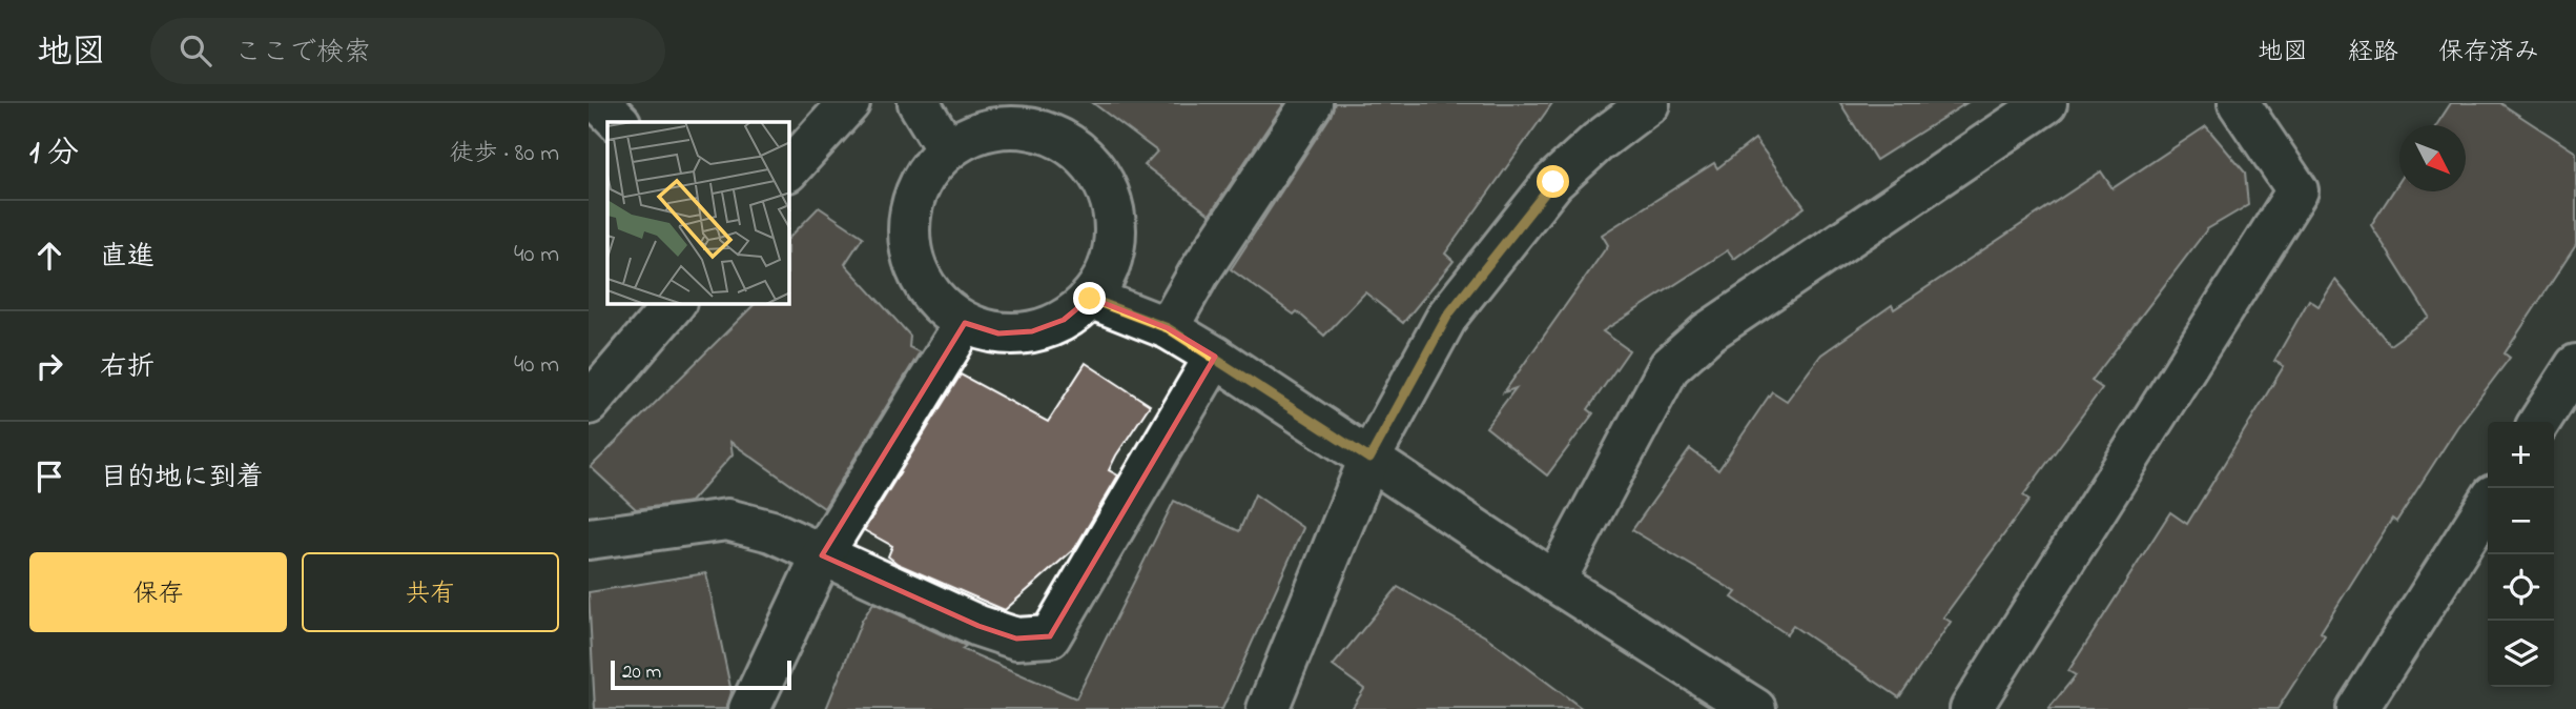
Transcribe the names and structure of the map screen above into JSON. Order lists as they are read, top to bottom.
{
  "scale_bar": "20 m",
  "north": "bottom right",
  "page": {
    "header": "地図",
    "search": "ここで検索",
    "nav": ["地図", "経路", "保存済み"],
    "heading": ["1 分", "徒歩 · 80 m"],
    "list": [
      ["直進", "40 m"],
      ["右折", "40 m"],
      "目的地に到着"
    ],
    "map_buttons": ["+", "−"],
    "buttons": ["保存", "共有"],
    "scale": "20 m"
  }
}
